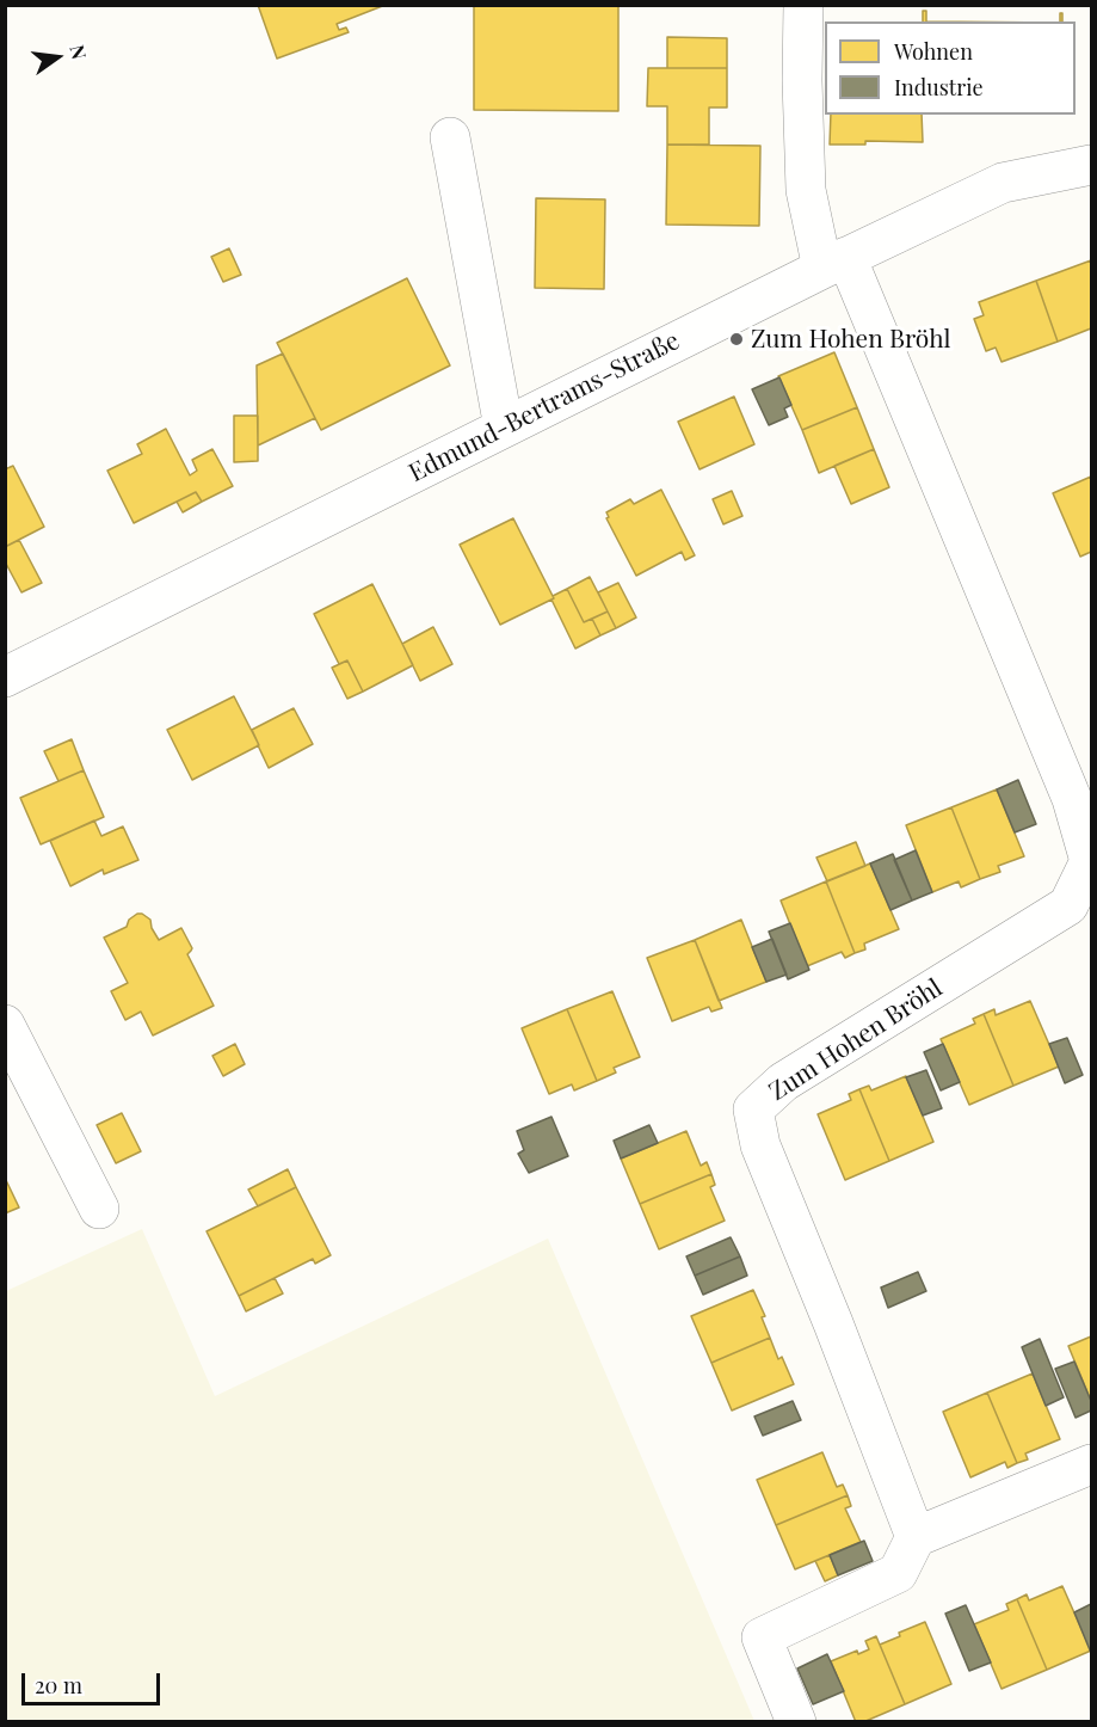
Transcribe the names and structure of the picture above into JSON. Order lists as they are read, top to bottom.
{
  "streets": {
    "street": ["Edmund-Bertrams-Straße", "Zum Hohen Bröhl"]
  },
  "crossings": [
    ["Edmund-Bertrams-Straße", "Zum Hohen Bröhl"]
  ],
  "places": ["Zum Hohen Bröhl"],
  "legend": ["Wohnen", "Industrie"],
  "scale_bar": "20 m",
  "north": "right"
}
